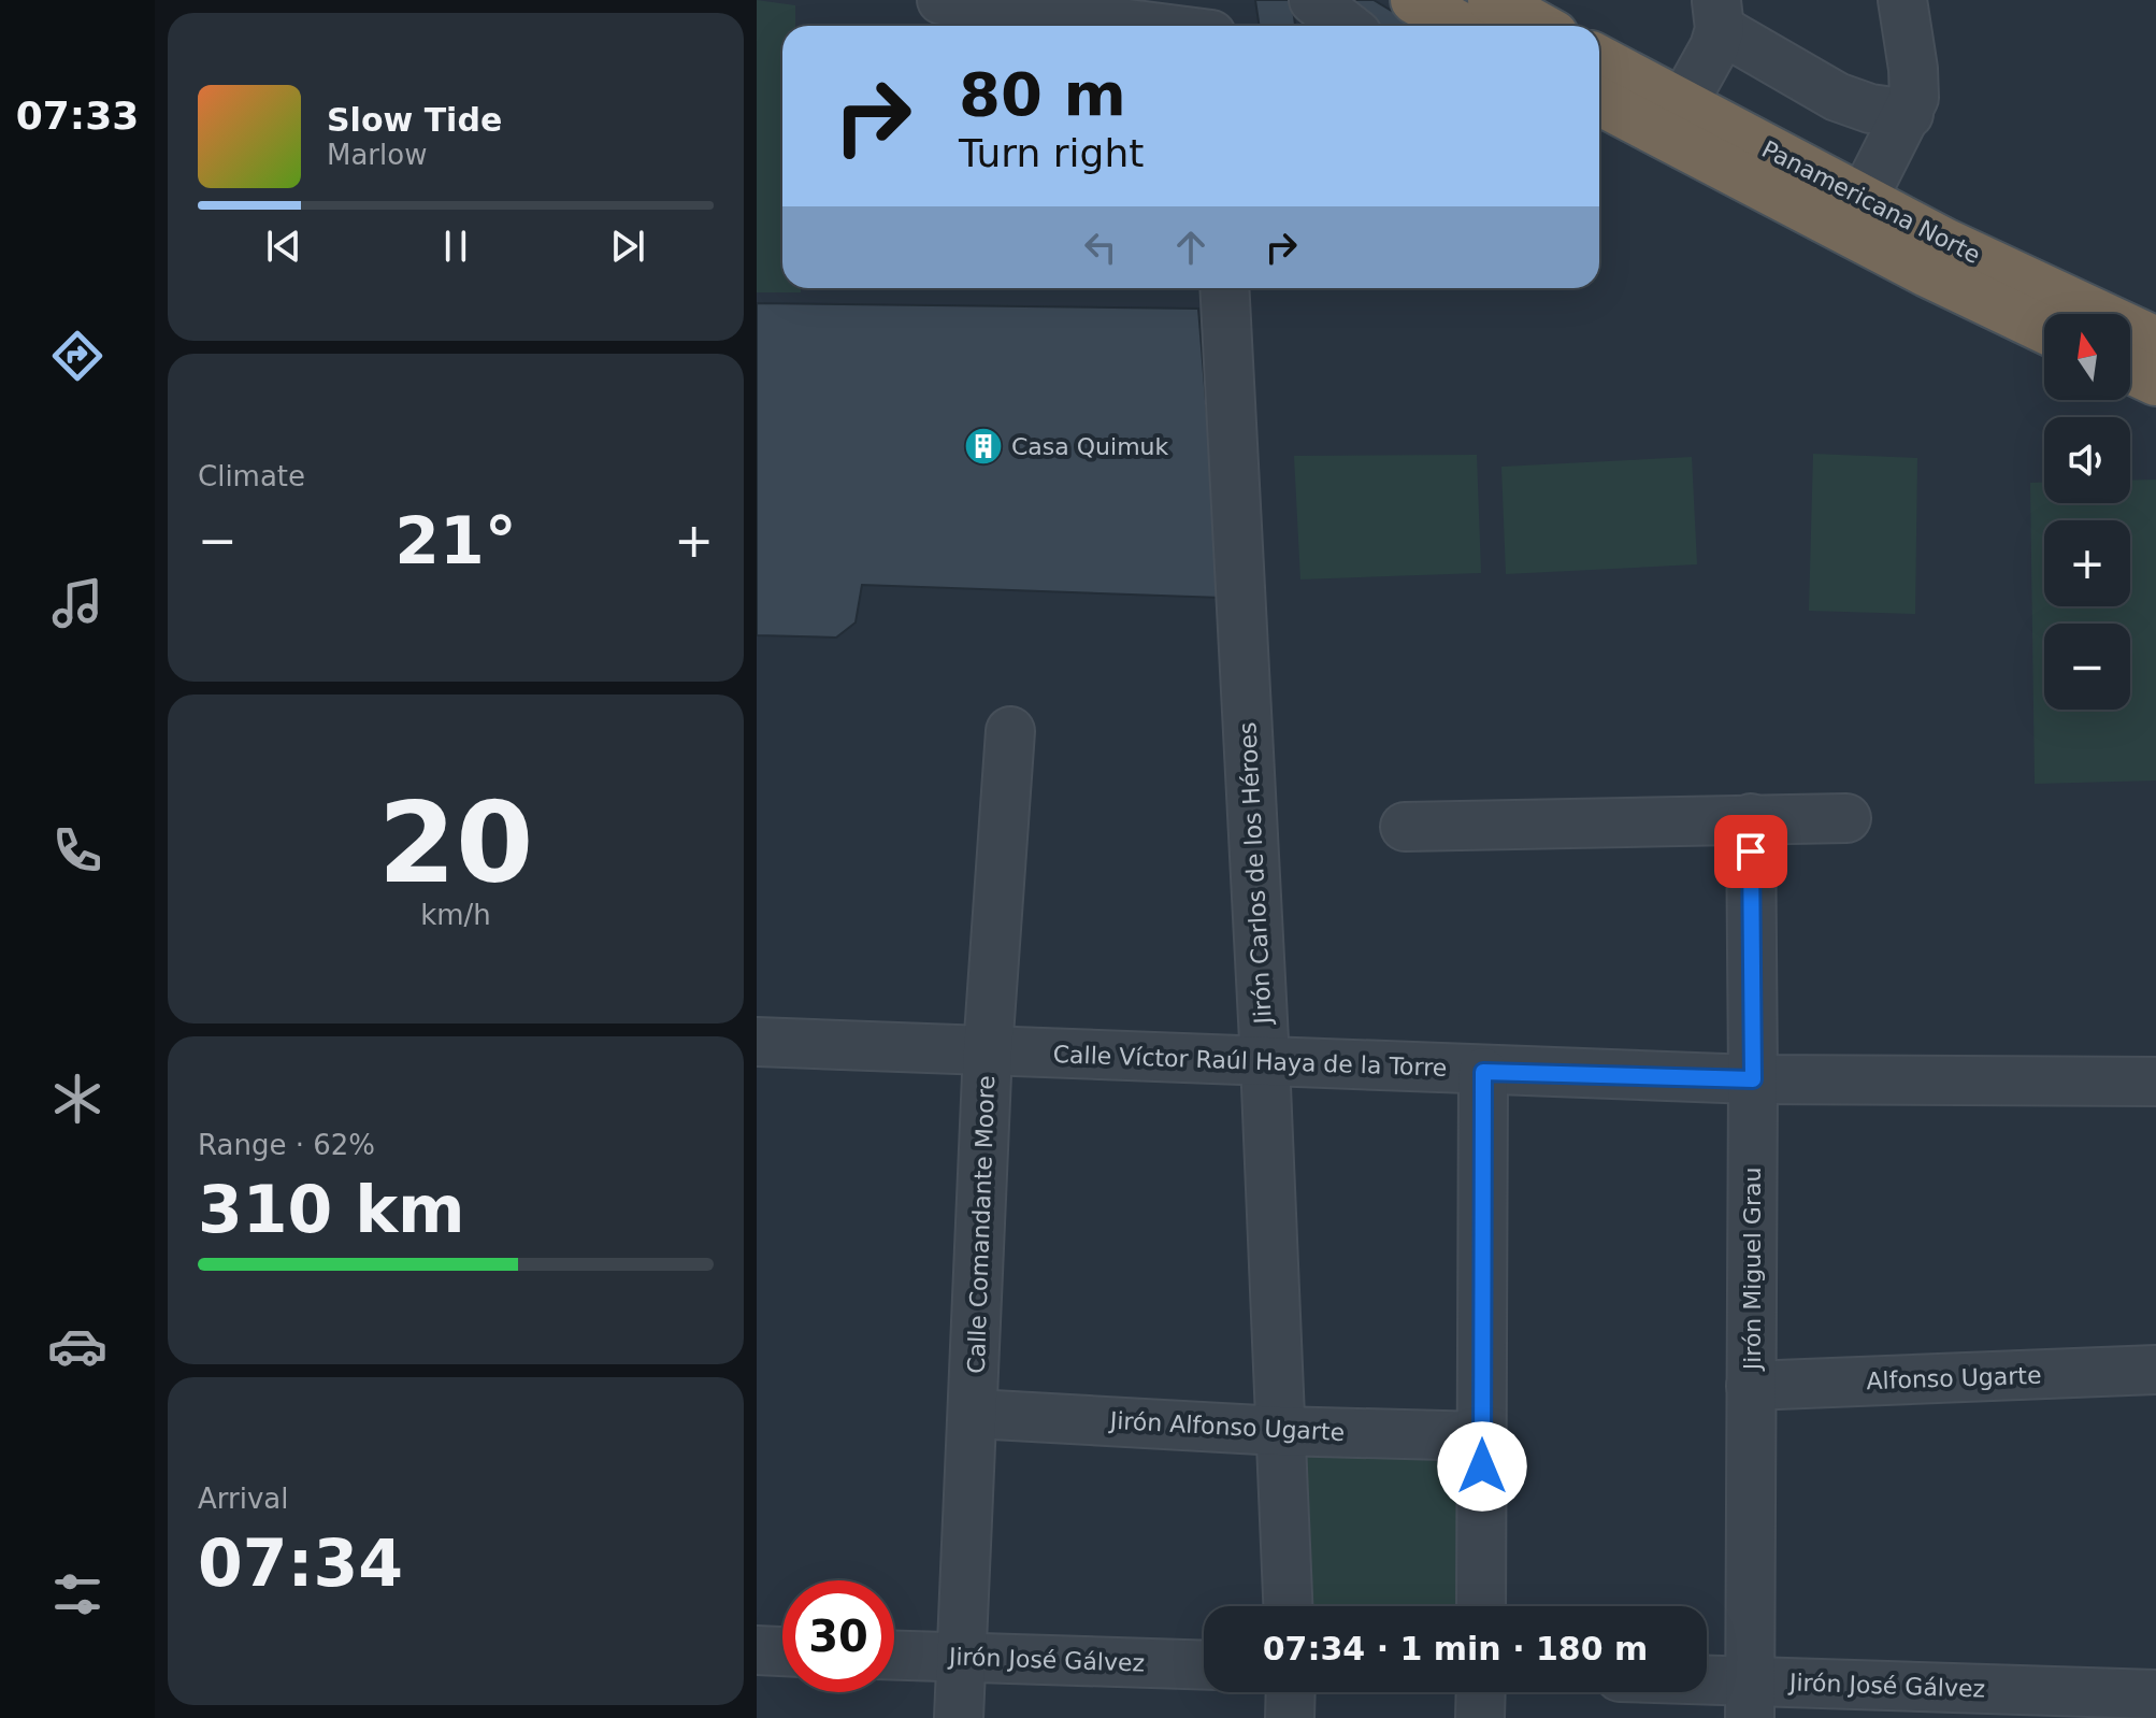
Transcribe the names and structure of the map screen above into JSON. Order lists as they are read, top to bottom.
{
  "streets": {
    "highway": ["Panamericana Norte"],
    "street": [
      "Jirón Carlos de los Héroes",
      "Calle Víctor Raúl Haya de la Torre",
      "Calle Comandante Moore",
      "Jirón Miguel Grau",
      "Alfonso Ugarte",
      "Jirón Alfonso Ugarte",
      "Jirón José Gálvez"
    ]
  },
  "crossings": [
    ["Jirón Carlos de los Héroes", "Calle Víctor Raúl Haya de la Torre"],
    ["Jirón Carlos de los Héroes", "Jirón Alfonso Ugarte"],
    ["Calle Víctor Raúl Haya de la Torre", "Calle Comandante Moore"],
    ["Calle Víctor Raúl Haya de la Torre", "Jirón Miguel Grau"],
    ["Calle Comandante Moore", "Jirón Alfonso Ugarte"],
    ["Calle Comandante Moore", "Jirón José Gálvez"],
    ["Jirón Miguel Grau", "Alfonso Ugarte"],
    ["Jirón Miguel Grau", "Jirón José Gálvez"]
  ],
  "places": {
    "building": ["Casa Quimuk"]
  },
  "north": "top",
  "page": {
    "tabs": "07:33",
    "turn": ["80 m", "Turn right"],
    "song": ["Slow Tide", "Marlow"],
    "map_buttons": ["+", "−"],
    "tile": [
      "Climate",
      ["20", "km/h"],
      ["Range · 62%", "310 km"],
      ["Arrival", "07:34"]
    ],
    "heat": ["−", "21°", "+"],
    "limit": "30",
    "trip": "07:34 · 1 min · 180 m"
  }
}
